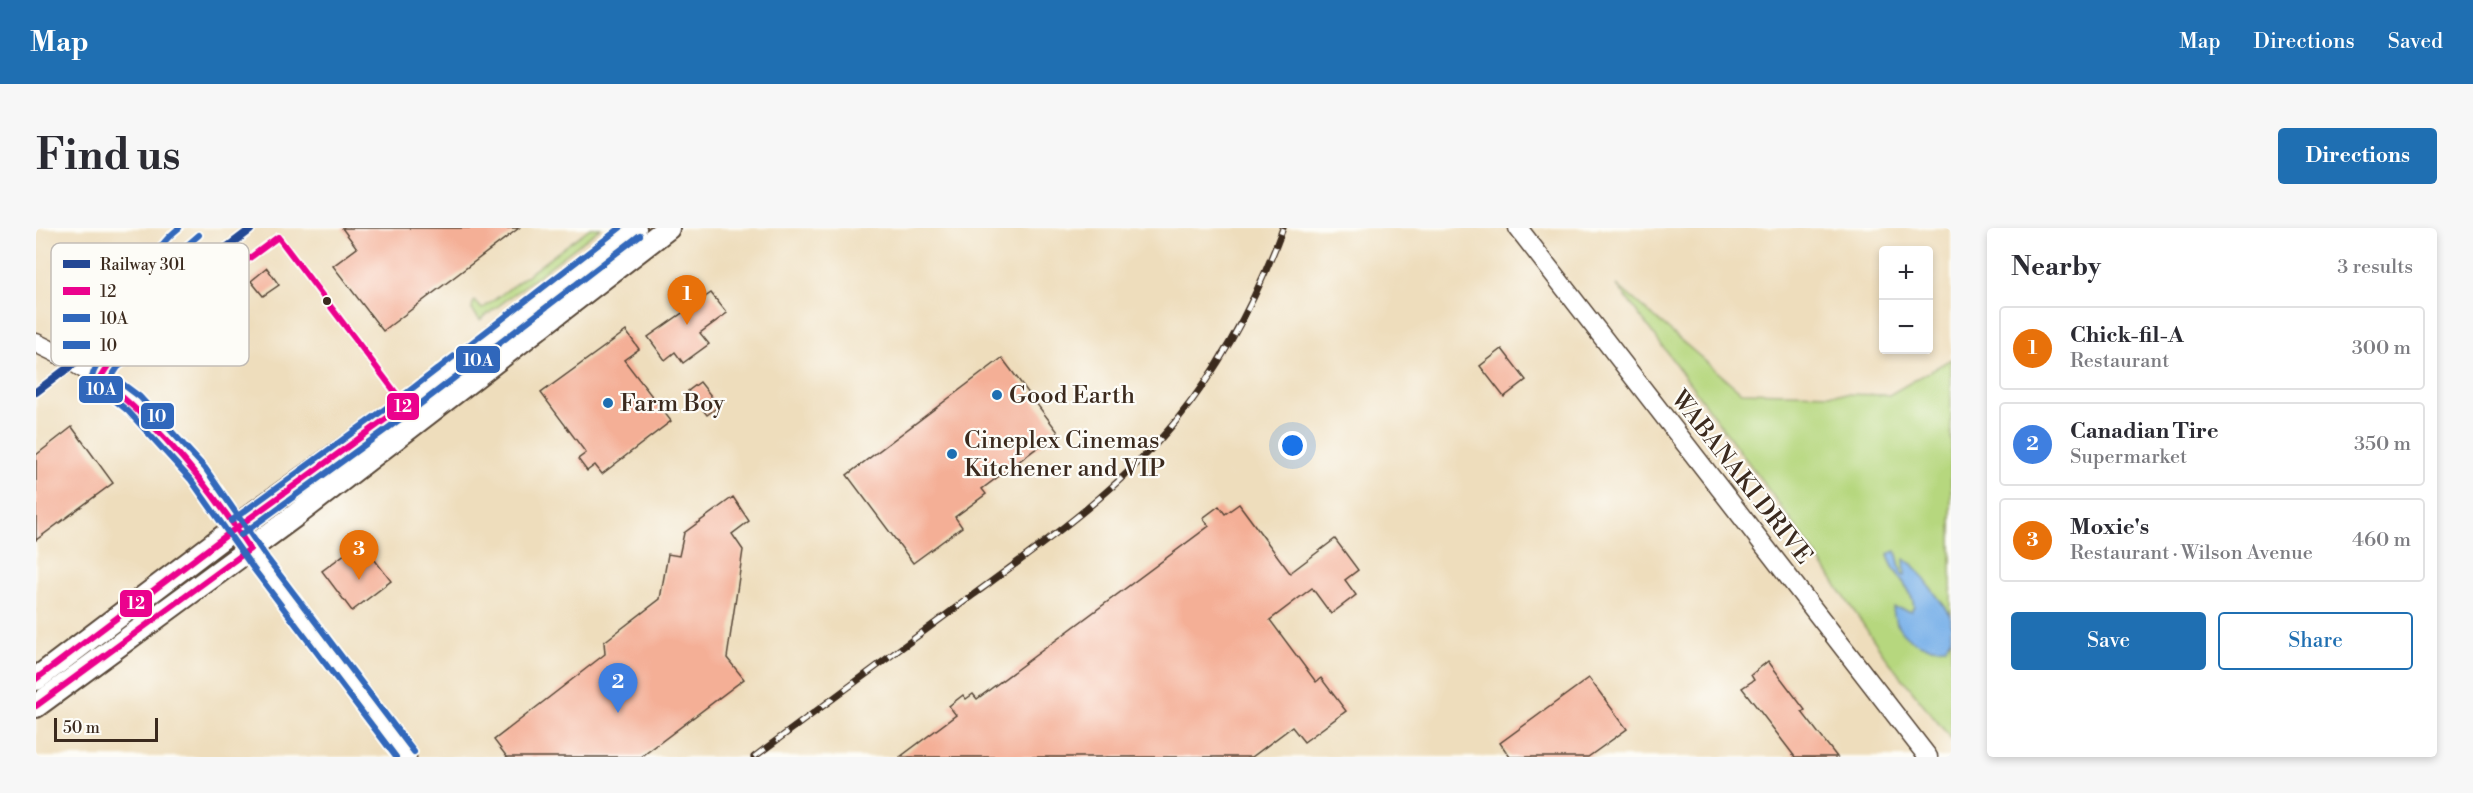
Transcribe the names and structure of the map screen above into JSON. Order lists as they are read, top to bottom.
{
  "streets": {
    "street": ["WABANAKI DRIVE"]
  },
  "places": ["Good Earth", "Farm Boy", "Cineplex Cinemas Kitchener and VIP"],
  "lines": [
    "transit line 10A",
    "transit line 10",
    "rail line 301",
    "transit line 12"
  ],
  "legend": [
    "Railway 301",
    "12",
    "10A",
    "10"
  ],
  "scale_bar": "50 m",
  "page": {
    "header": "Map",
    "nav": ["Map", "Directions", "Saved"],
    "buttons": [
      "Directions",
      ["Save", "Share"]
    ],
    "title": "Find us",
    "heading": ["Nearby", "3 results"],
    "map_buttons": ["+", "−"],
    "pins": ["1", "3", "2"],
    "list": [
      {
        "mark": "1",
        "name": "Chick-fil-A",
        "note": "Restaurant",
        "value": "300 m"
      },
      {
        "mark": "2",
        "name": "Canadian Tire",
        "note": "Supermarket",
        "value": "350 m"
      },
      {
        "mark": "3",
        "name": "Moxie's",
        "note": "Restaurant · Wilson Avenue",
        "value": "460 m"
      }
    ],
    "scale": "50 m"
  }
}
